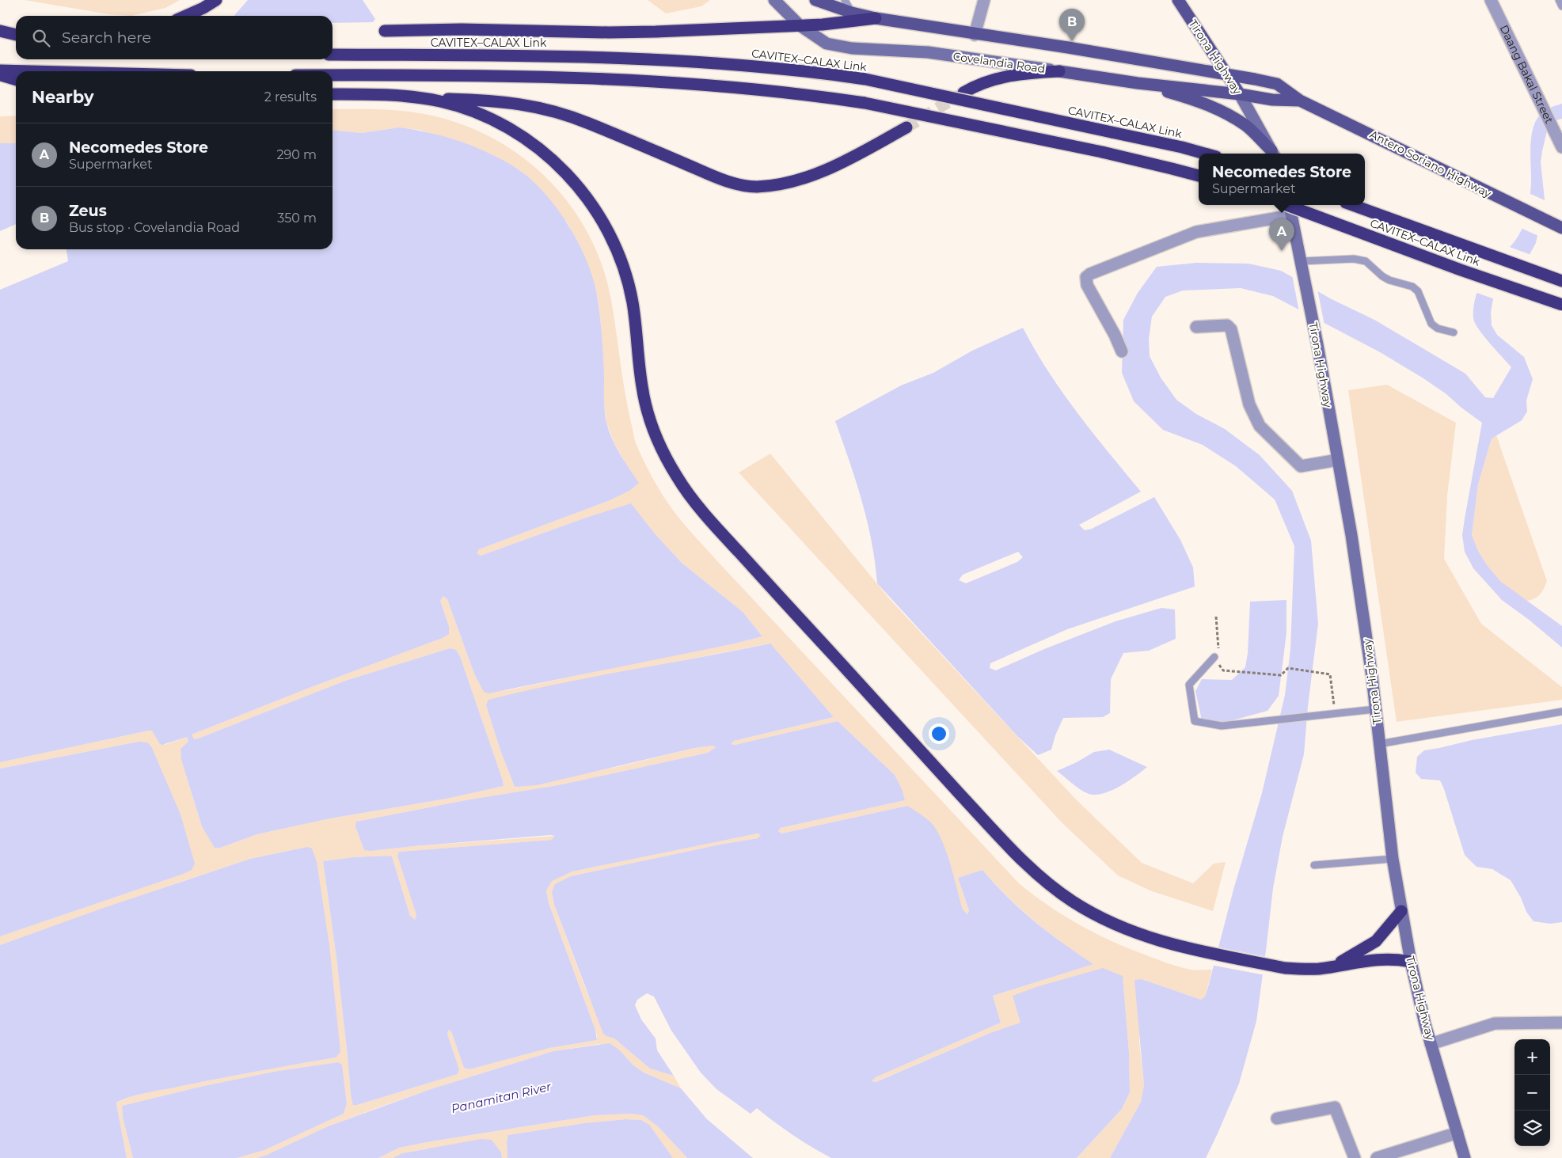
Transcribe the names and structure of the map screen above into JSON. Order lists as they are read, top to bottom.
{
  "streets": {
    "highway": ["CAVITEX–CALAX Link"],
    "main road": ["Tirona Highway", "Covelandia Road", "Antero Soriano Highway"],
    "street": ["Daang Bakal Street"]
  },
  "crossings": [
    ["Tirona Highway", "Covelandia Road"],
    ["Tirona Highway", "Antero Soriano Highway"],
    ["Covelandia Road", "Antero Soriano Highway"]
  ],
  "water": ["Panamitan River"],
  "page": {
    "pins": ["B", "A"],
    "search": "Search here",
    "heading": ["Nearby", "2 results"],
    "list": [
      {
        "mark": "A",
        "name": "Necomedes Store",
        "note": "Supermarket",
        "value": "290 m"
      },
      {
        "mark": "B",
        "name": "Zeus",
        "note": "Bus stop · Covelandia Road",
        "value": "350 m"
      }
    ],
    "popup": ["Necomedes Store", "Supermarket"],
    "map_buttons": ["+", "−"]
  }
}
